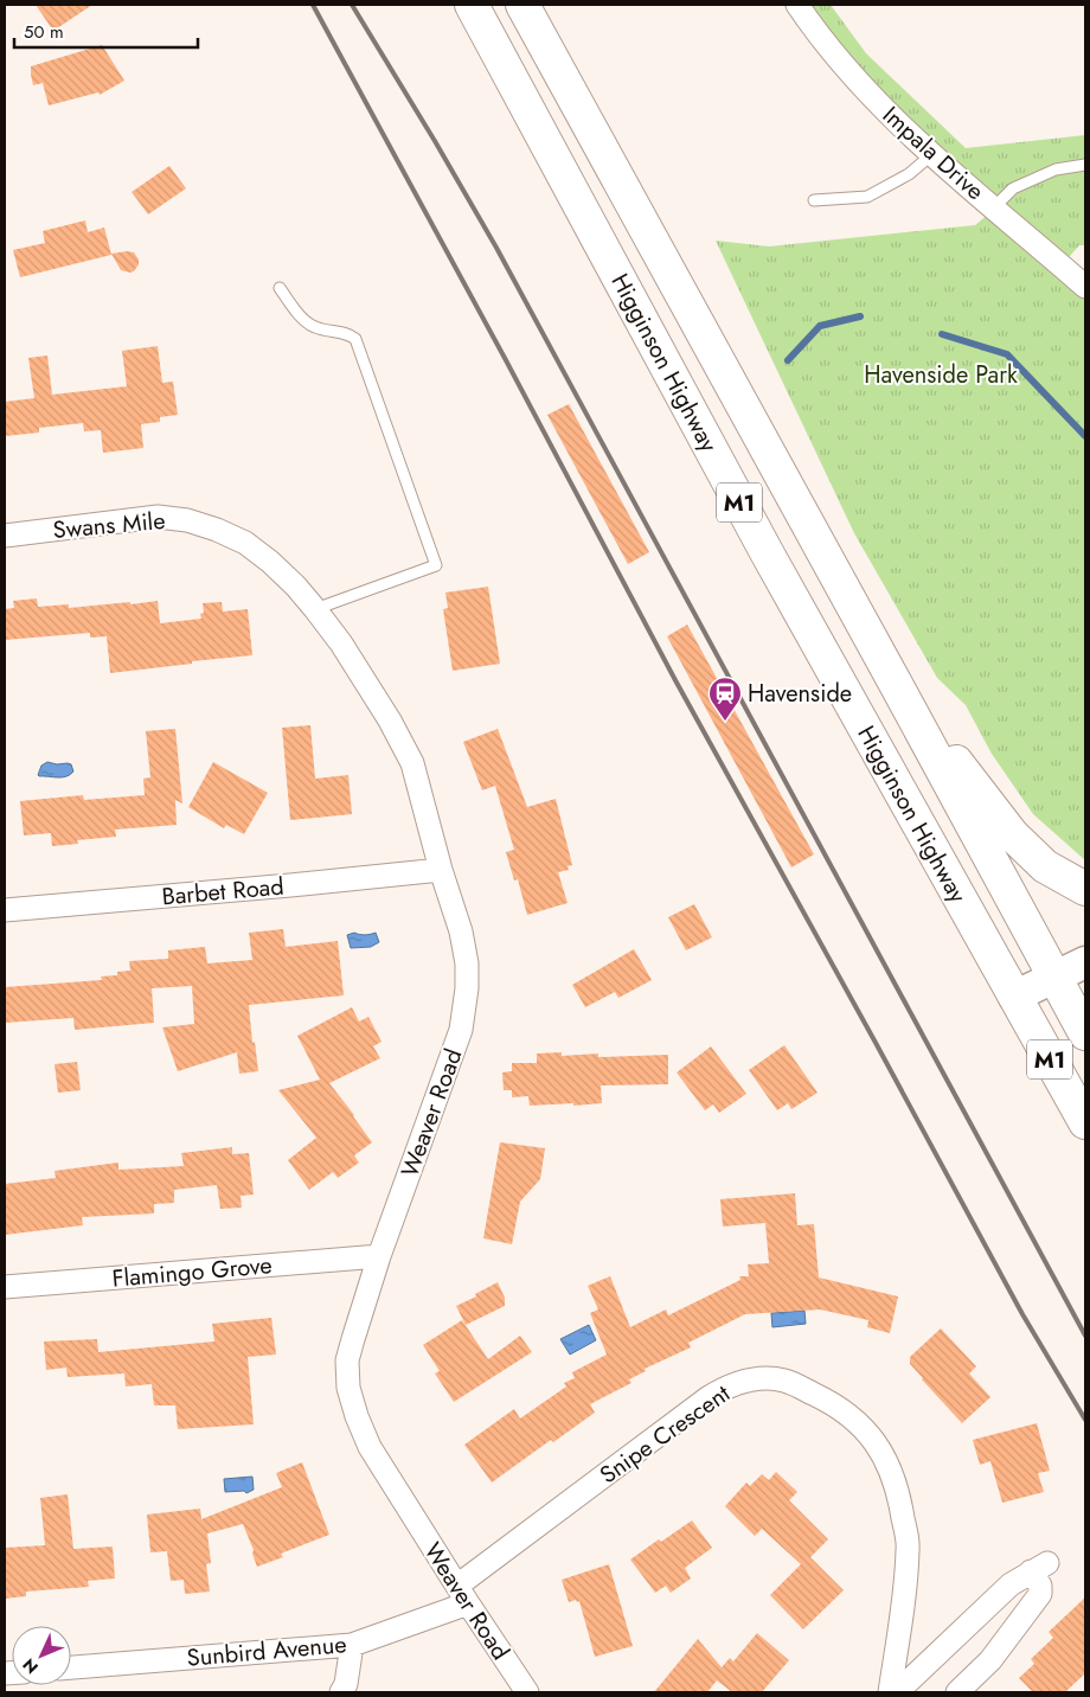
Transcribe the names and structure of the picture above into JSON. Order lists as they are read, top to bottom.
{
  "streets": {
    "highway": ["Higginson Highway", "M1"],
    "street": [
      "Impala Drive",
      "Swans Mile",
      "Barbet Road",
      "Weaver Road",
      "Flamingo Grove",
      "Snipe Crescent",
      "Sunbird Avenue"
    ]
  },
  "crossings": [
    ["Swans Mile", "Weaver Road"],
    ["Barbet Road", "Weaver Road"],
    ["Weaver Road", "Flamingo Grove"],
    ["Weaver Road", "Snipe Crescent"],
    ["Weaver Road", "Sunbird Avenue"],
    ["Snipe Crescent", "Sunbird Avenue"]
  ],
  "parks": ["Havenside Park"],
  "places": {
    "station": ["Havenside"]
  },
  "scale_bar": "50 m",
  "north": "bottom left"
}
